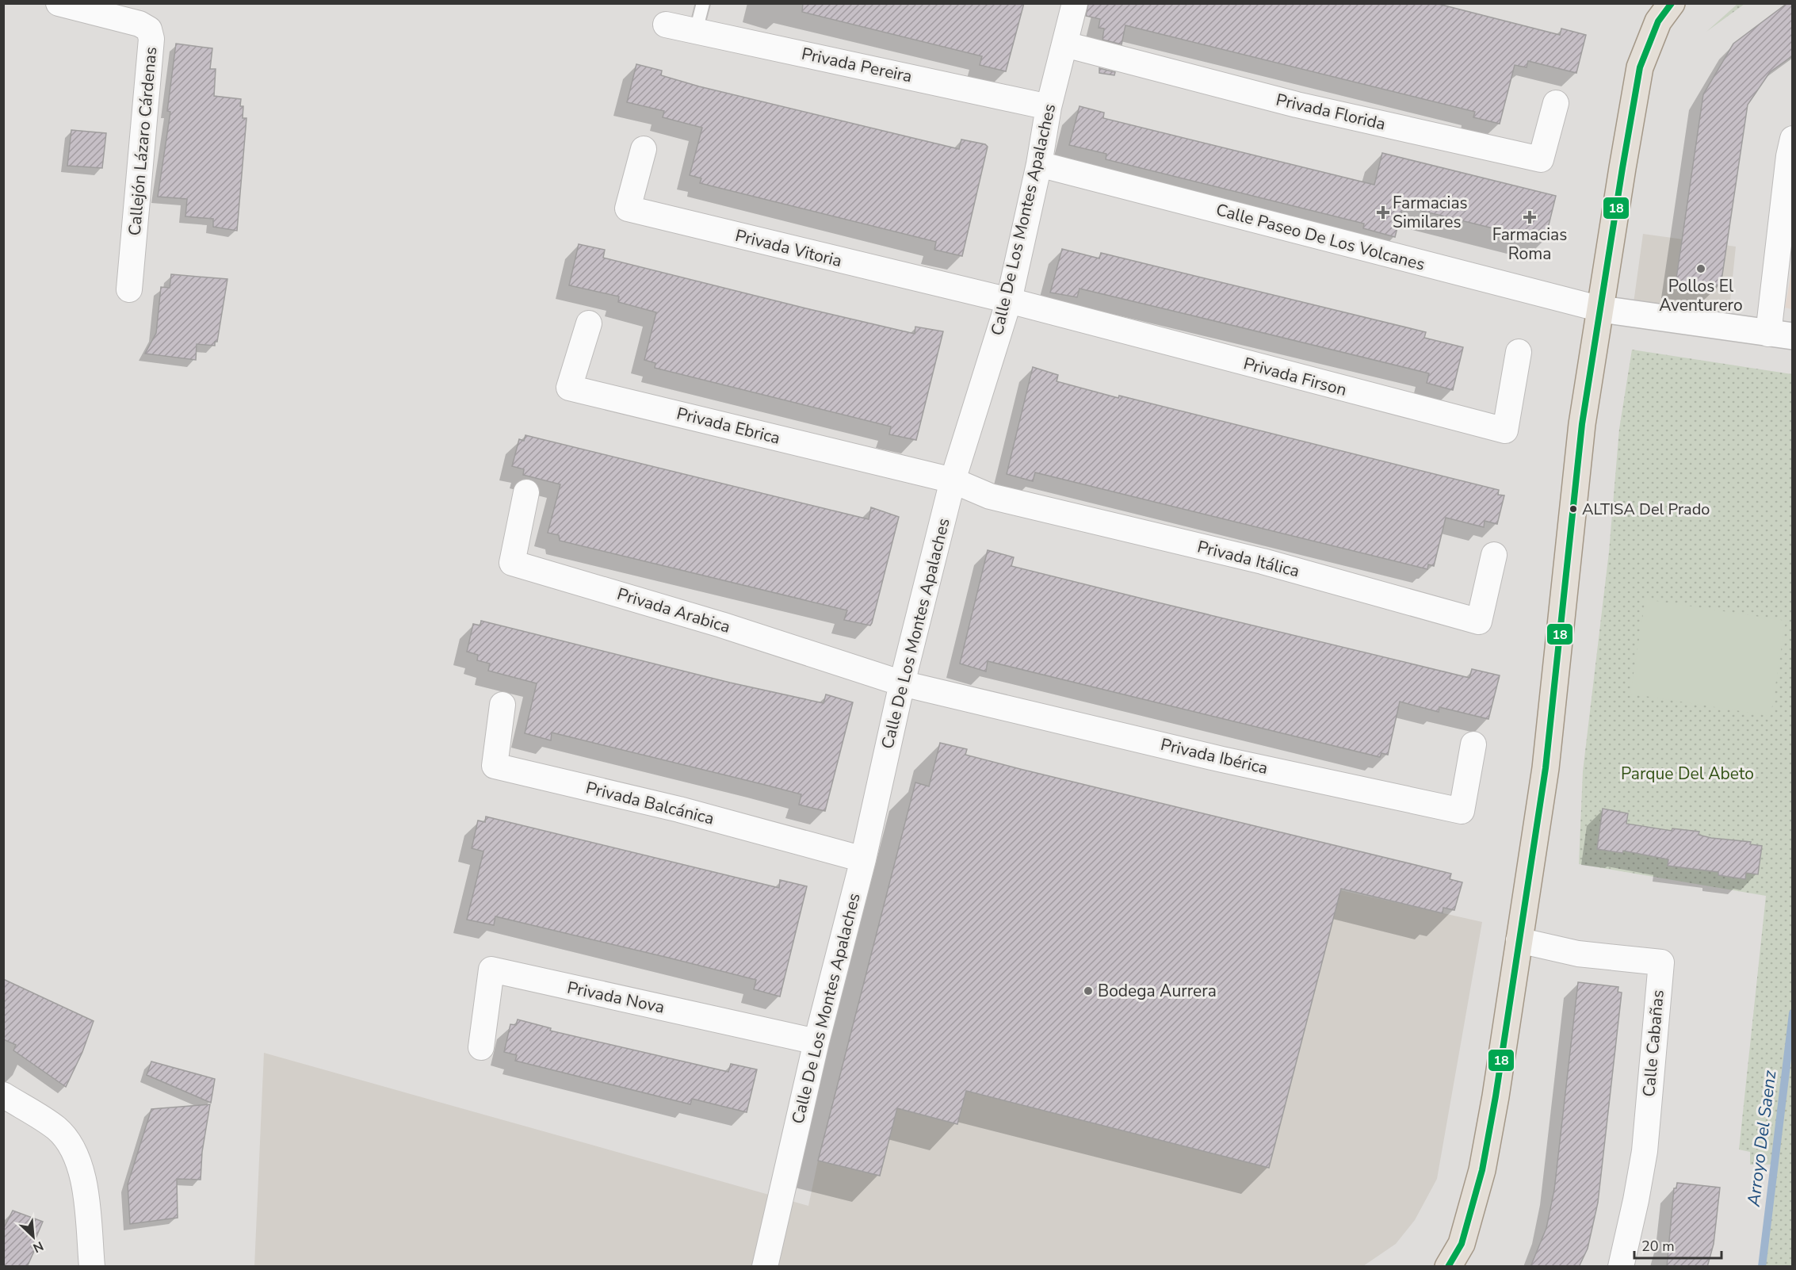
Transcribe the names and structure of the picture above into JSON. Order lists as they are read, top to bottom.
{
  "streets": {
    "street": [
      "Privada Pereira",
      "Privada Florida",
      "Callejón Lázaro Cárdenas",
      "Calle De Los Montes Apalaches",
      "Calle Paseo De Los Volcanes",
      "Privada Vitoria",
      "Privada Firson",
      "Privada Ebrica",
      "Privada Itálica",
      "Privada Arabica",
      "Privada Ibérica",
      "Privada Balcánica",
      "Privada Nova",
      "Calle Cabañas"
    ]
  },
  "crossings": [
    ["Privada Pereira", "Calle De Los Montes Apalaches"],
    ["Privada Florida", "Calle De Los Montes Apalaches"],
    ["Calle De Los Montes Apalaches", "Calle Paseo De Los Volcanes"],
    ["Calle De Los Montes Apalaches", "Privada Vitoria"],
    ["Calle De Los Montes Apalaches", "Privada Firson"],
    ["Calle De Los Montes Apalaches", "Privada Ebrica"],
    ["Calle De Los Montes Apalaches", "Privada Itálica"],
    ["Calle De Los Montes Apalaches", "Privada Arabica"],
    ["Calle De Los Montes Apalaches", "Privada Ibérica"],
    ["Calle De Los Montes Apalaches", "Privada Balcánica"],
    ["Calle De Los Montes Apalaches", "Privada Nova"],
    ["Privada Vitoria", "Privada Firson"],
    ["Privada Ebrica", "Privada Itálica"],
    ["Privada Arabica", "Privada Ibérica"]
  ],
  "water": ["Arroyo Del Saenz"],
  "parks": ["Parque Del Abeto"],
  "places": {
    "health": ["Farmacias Similares", "Farmacias Roma"],
    "other": ["Pollos El Aventurero", "ALTISA Del Prado", "Bodega Aurrera"]
  },
  "lines": ["transit line 18"],
  "scale_bar": "20 m",
  "north": "bottom right"
}
